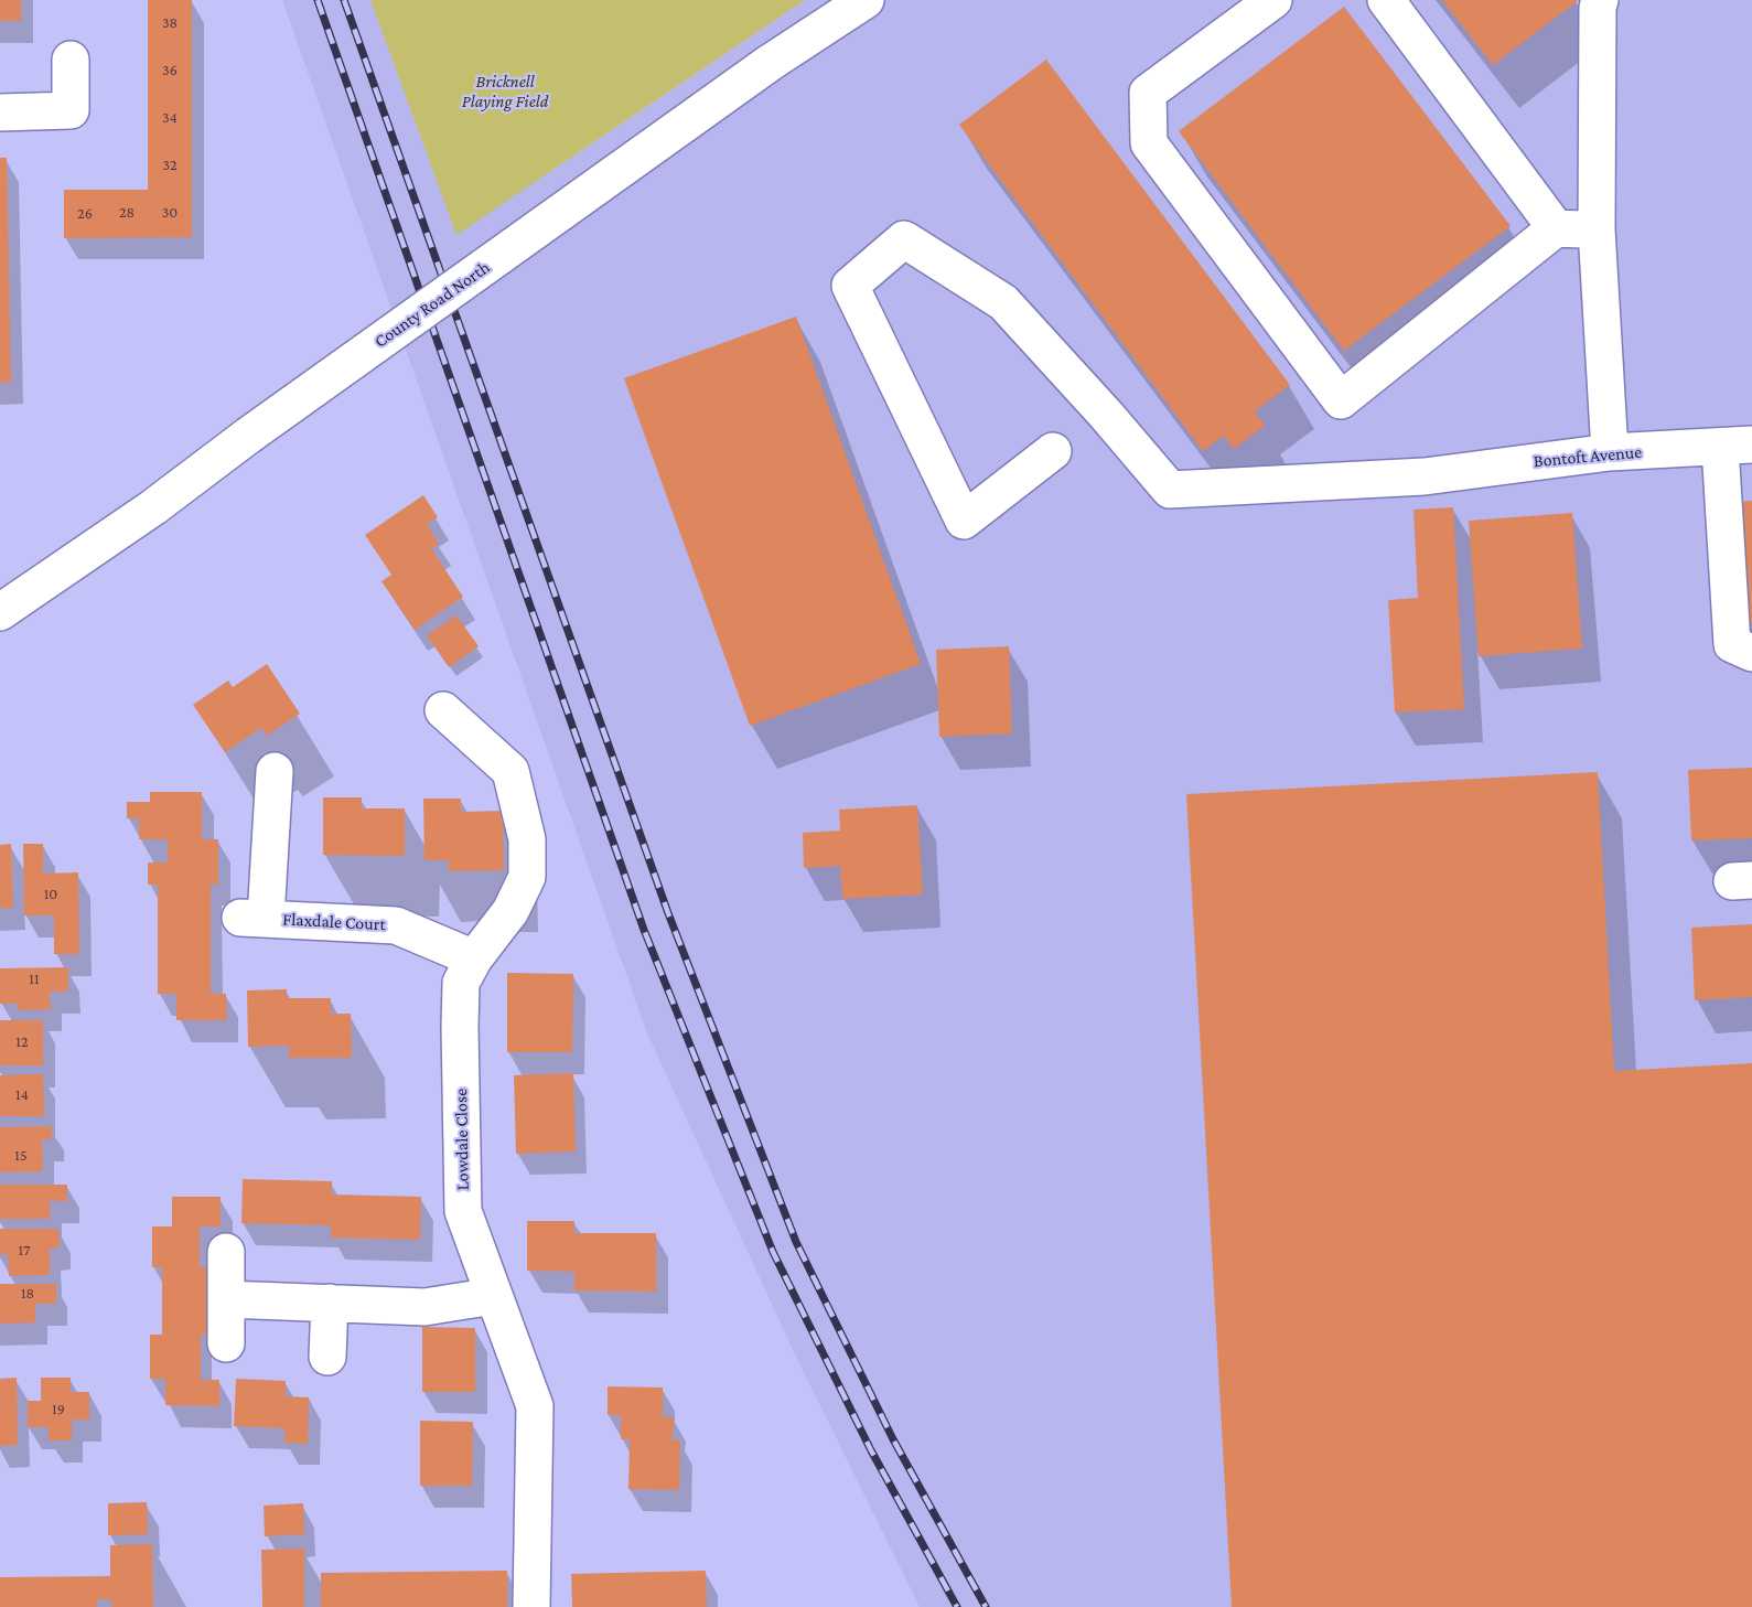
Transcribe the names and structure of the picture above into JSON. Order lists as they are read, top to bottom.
{
  "streets": {
    "street": [
      "County Road North",
      "Bontoft Avenue",
      "Flaxdale Court",
      "Lowdale Close"
    ]
  },
  "crossings": [
    ["Flaxdale Court", "Lowdale Close"]
  ],
  "parks": ["Bricknell Playing Field"],
  "house_numbers": [
    "38",
    "36",
    "34",
    "32",
    "28",
    "30",
    "26",
    "10",
    "11",
    "12",
    "14",
    "15",
    "17",
    "18",
    "19"
  ]
}
